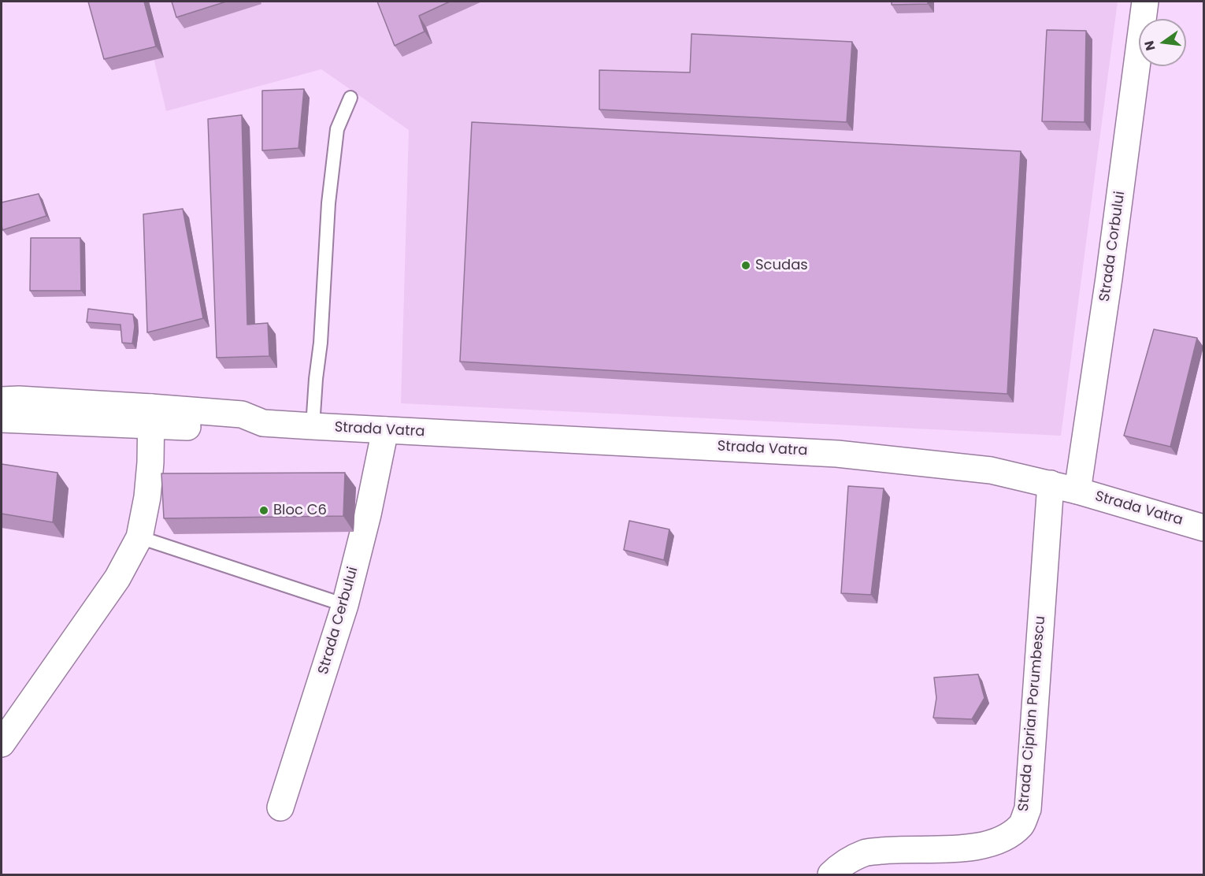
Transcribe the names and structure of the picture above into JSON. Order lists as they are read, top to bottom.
{
  "streets": {
    "street": [
      "Strada Corbului",
      "Strada Vatra",
      "Strada Cerbului",
      "Strada Ciprian Porumbescu"
    ]
  },
  "crossings": [
    ["Strada Corbului", "Strada Vatra"],
    ["Strada Vatra", "Strada Cerbului"],
    ["Strada Vatra", "Strada Ciprian Porumbescu"]
  ],
  "places": ["Scudas", "Bloc C6"],
  "north": "left"
}
